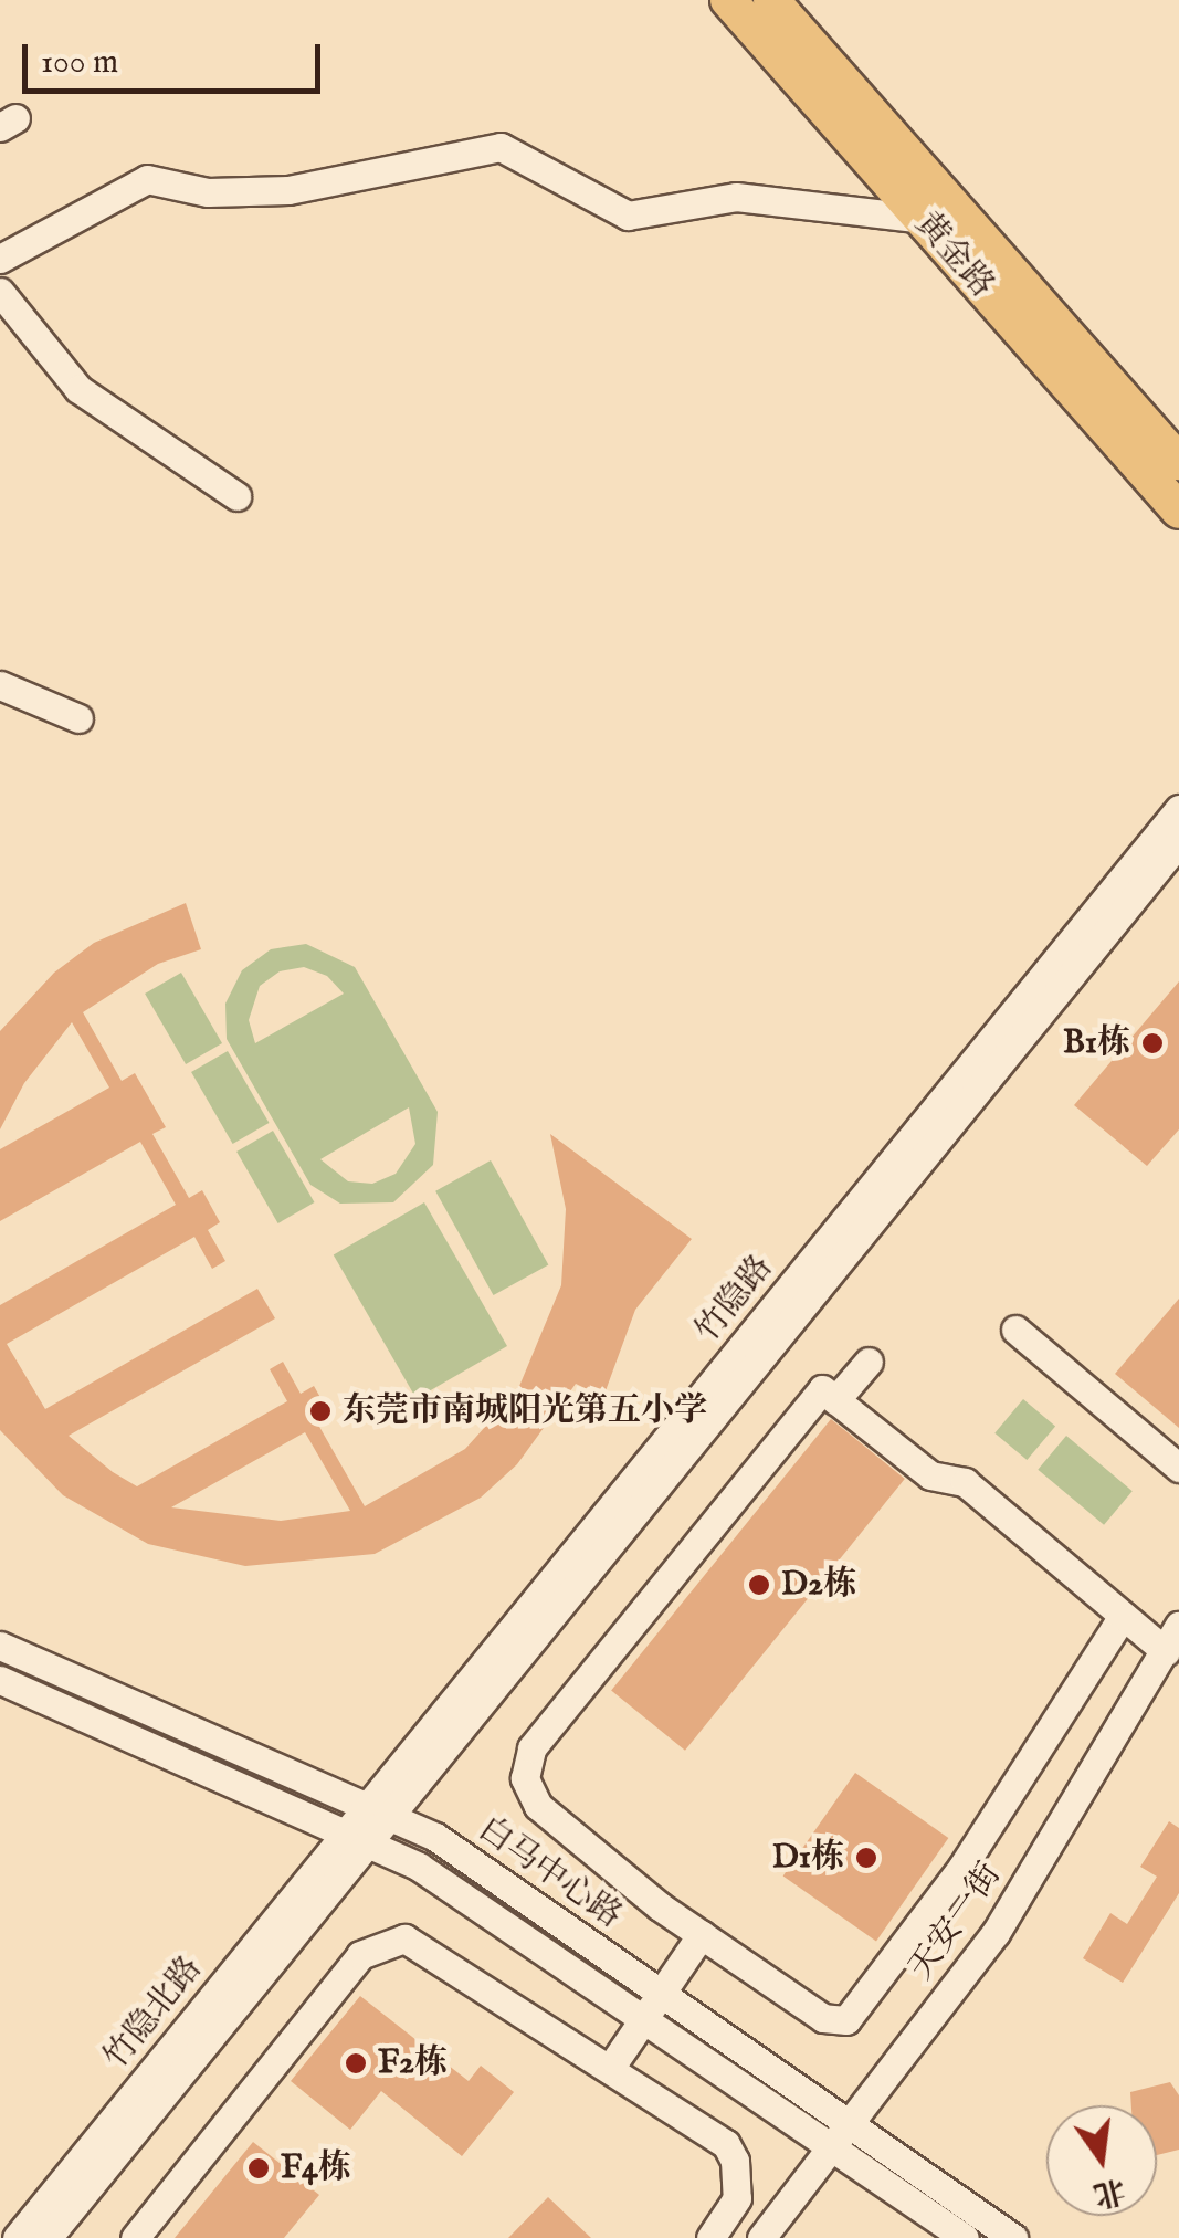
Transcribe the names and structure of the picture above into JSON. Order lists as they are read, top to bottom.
{
  "streets": {
    "main road": ["黄金路"],
    "street": [
      "竹隐路",
      "白马中心路",
      "天安一街",
      "竹隐北路"
    ]
  },
  "crossings": [
    ["竹隐路", "白马中心路"],
    ["竹隐路", "竹隐北路"],
    ["白马中心路", "天安一街"],
    ["白马中心路", "竹隐北路"]
  ],
  "places": [
    "B1栋",
    "东莞市南城阳光第五小学",
    "D2栋",
    "D1栋",
    "F2栋",
    "F4栋"
  ],
  "scale_bar": "100 m",
  "north": "bottom"
}
